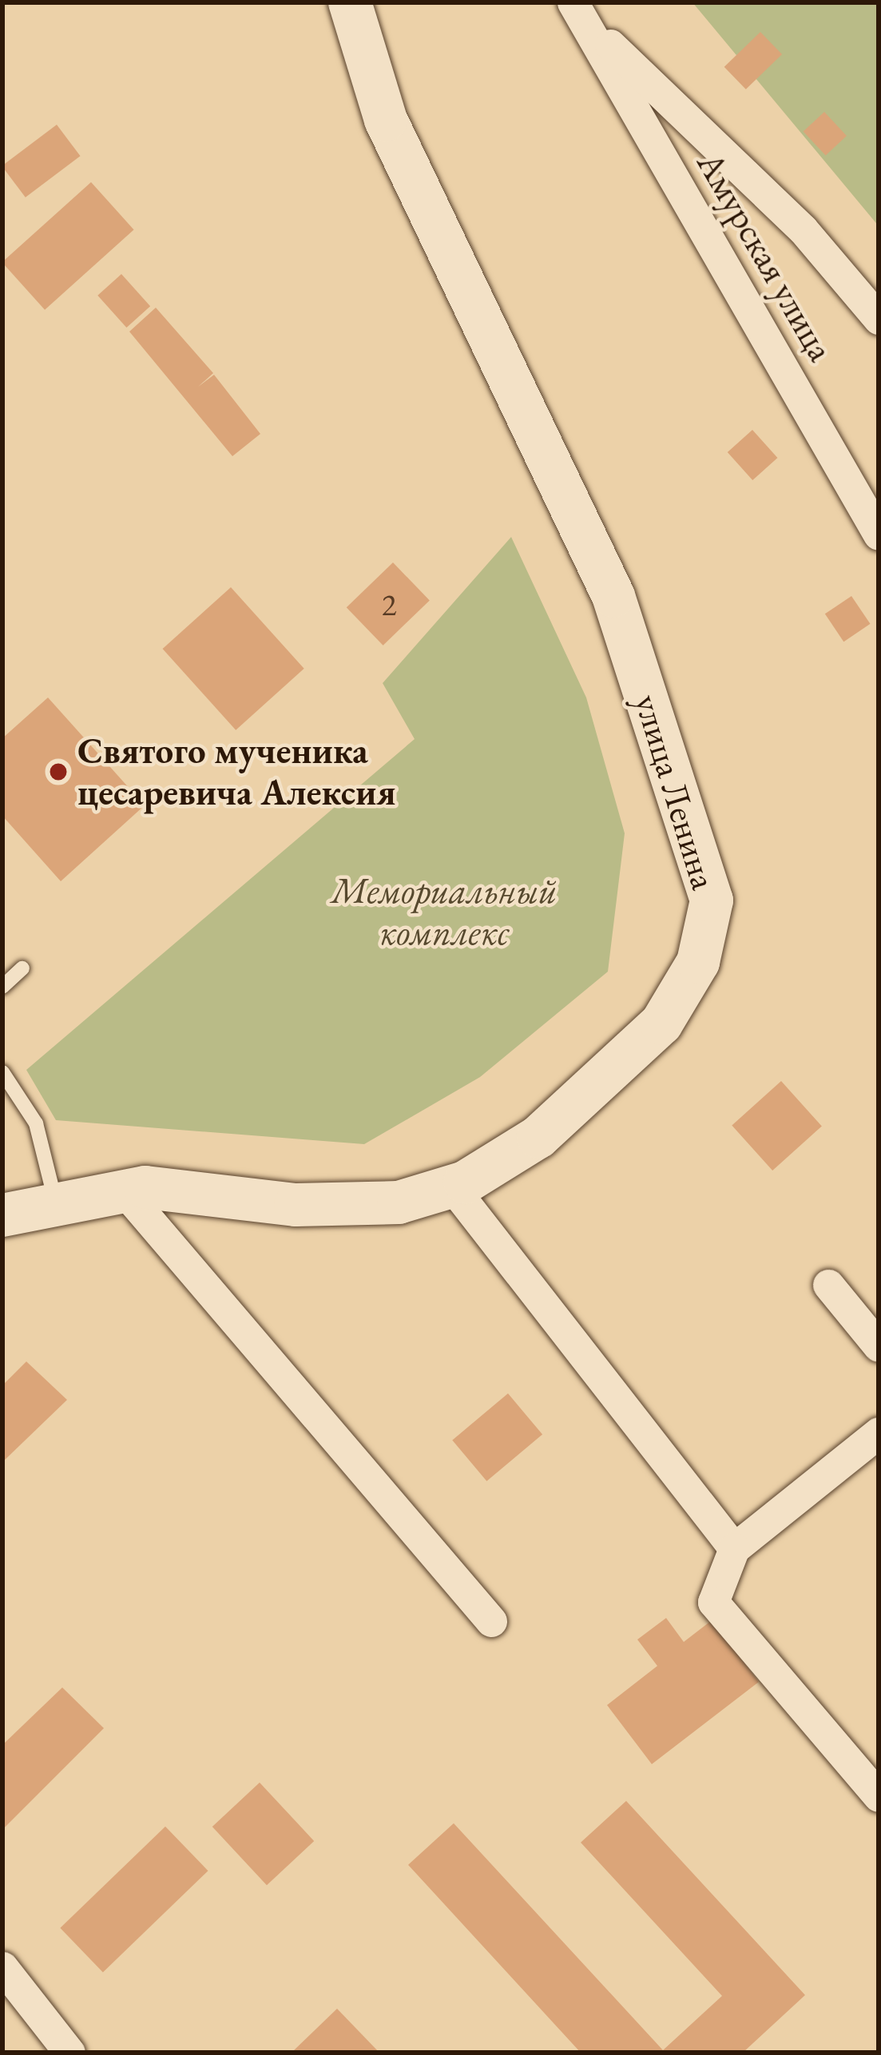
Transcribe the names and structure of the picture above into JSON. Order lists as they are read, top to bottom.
{
  "streets": {
    "main road": ["улица Ленина"],
    "street": ["Амурская улица"]
  },
  "parks": ["Мемориальный комплекс"],
  "places": ["Святого мученика цесаревича Алексия"],
  "house_numbers": ["2"]
}
